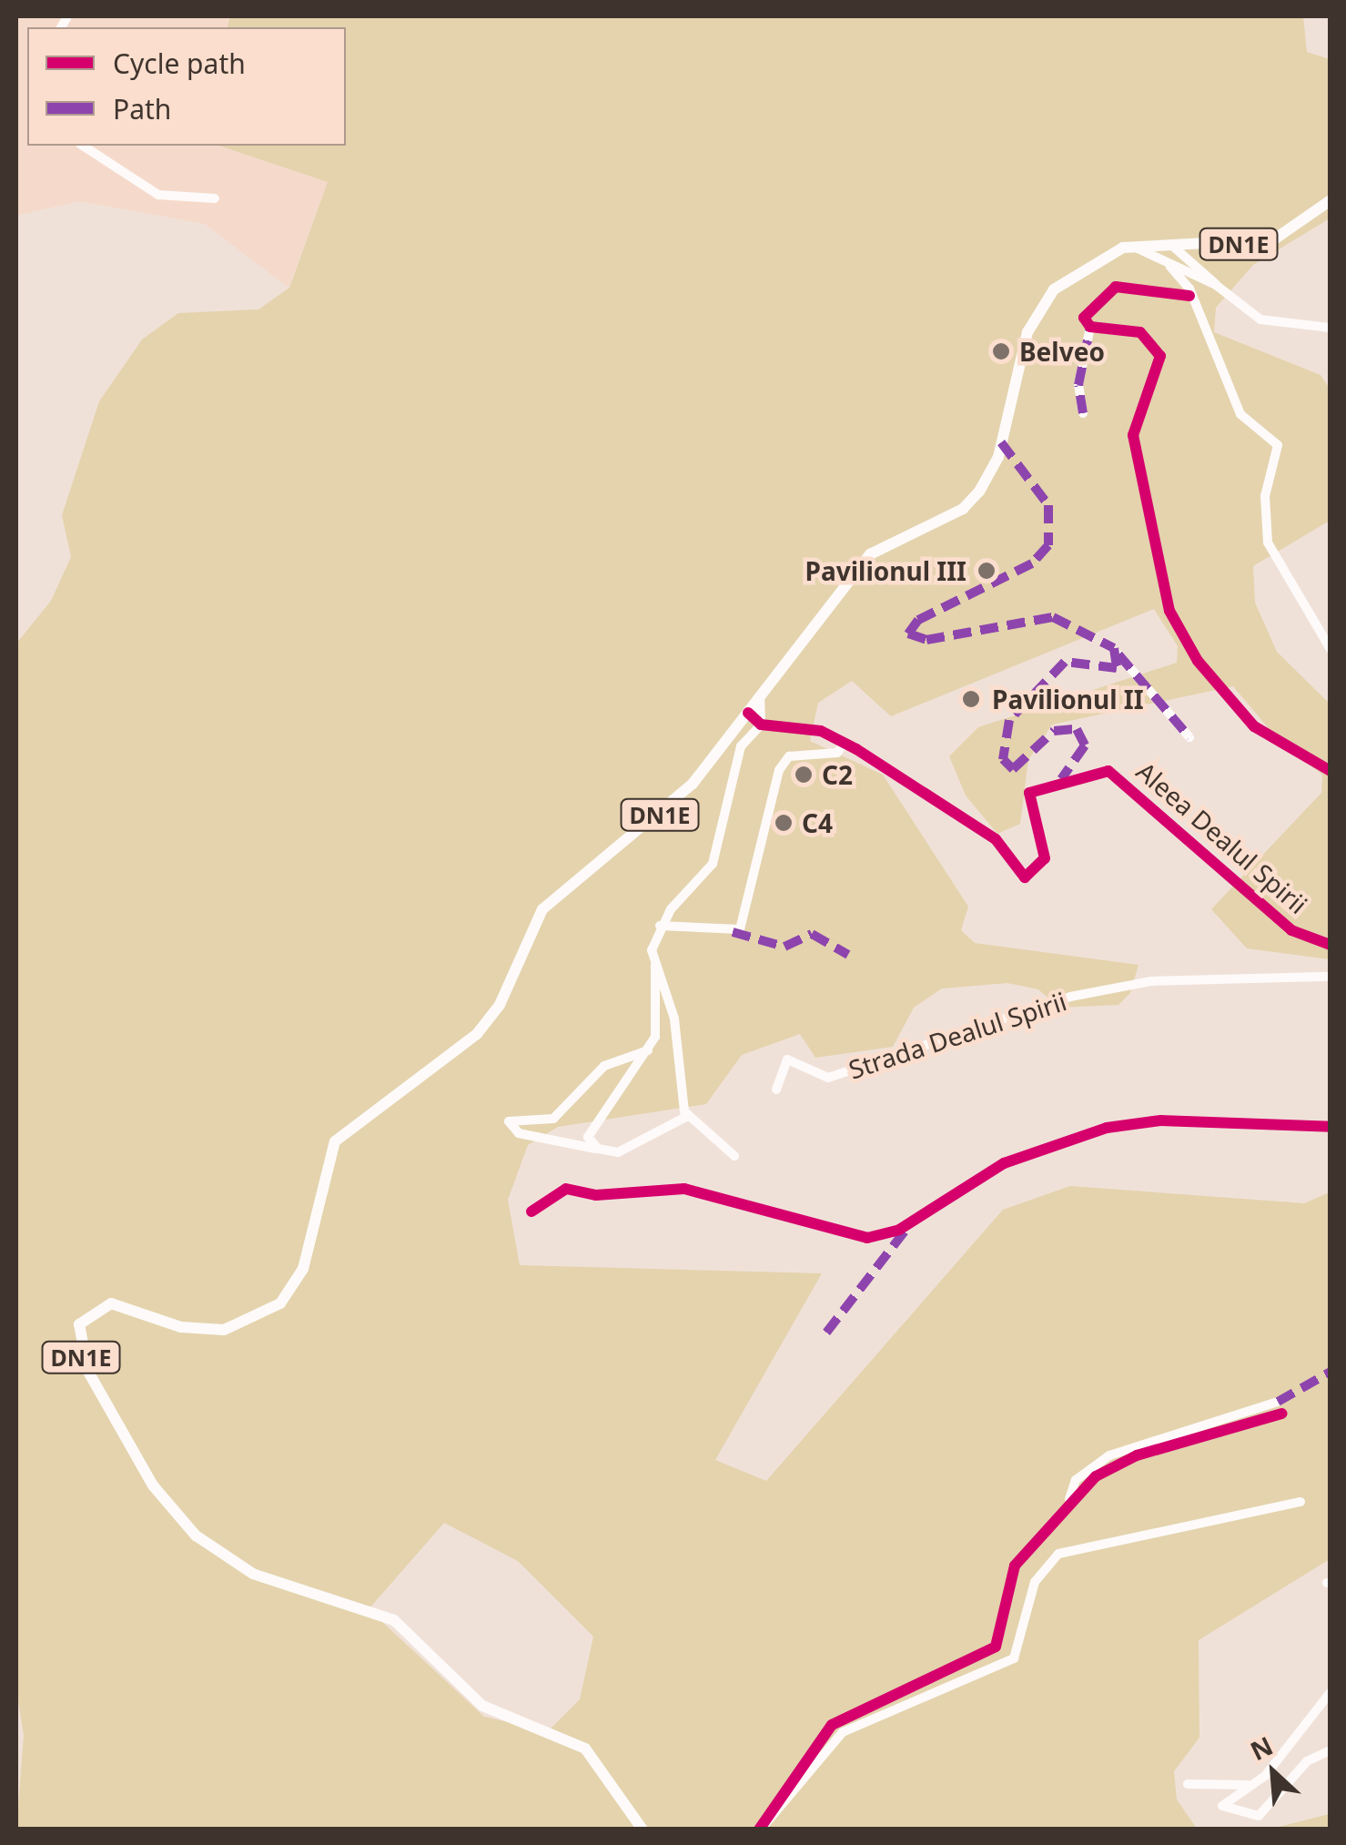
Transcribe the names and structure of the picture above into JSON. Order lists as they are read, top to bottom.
{
  "streets": {
    "main road": ["DN1E"],
    "street": ["Aleea Dealul Spirii", "Strada Dealul Spirii"]
  },
  "places": [
    "Belveo",
    "Pavilionul III",
    "Pavilionul II",
    "C2",
    "C4"
  ],
  "legend": ["Cycle path", "Path"],
  "north": "top left"
}
